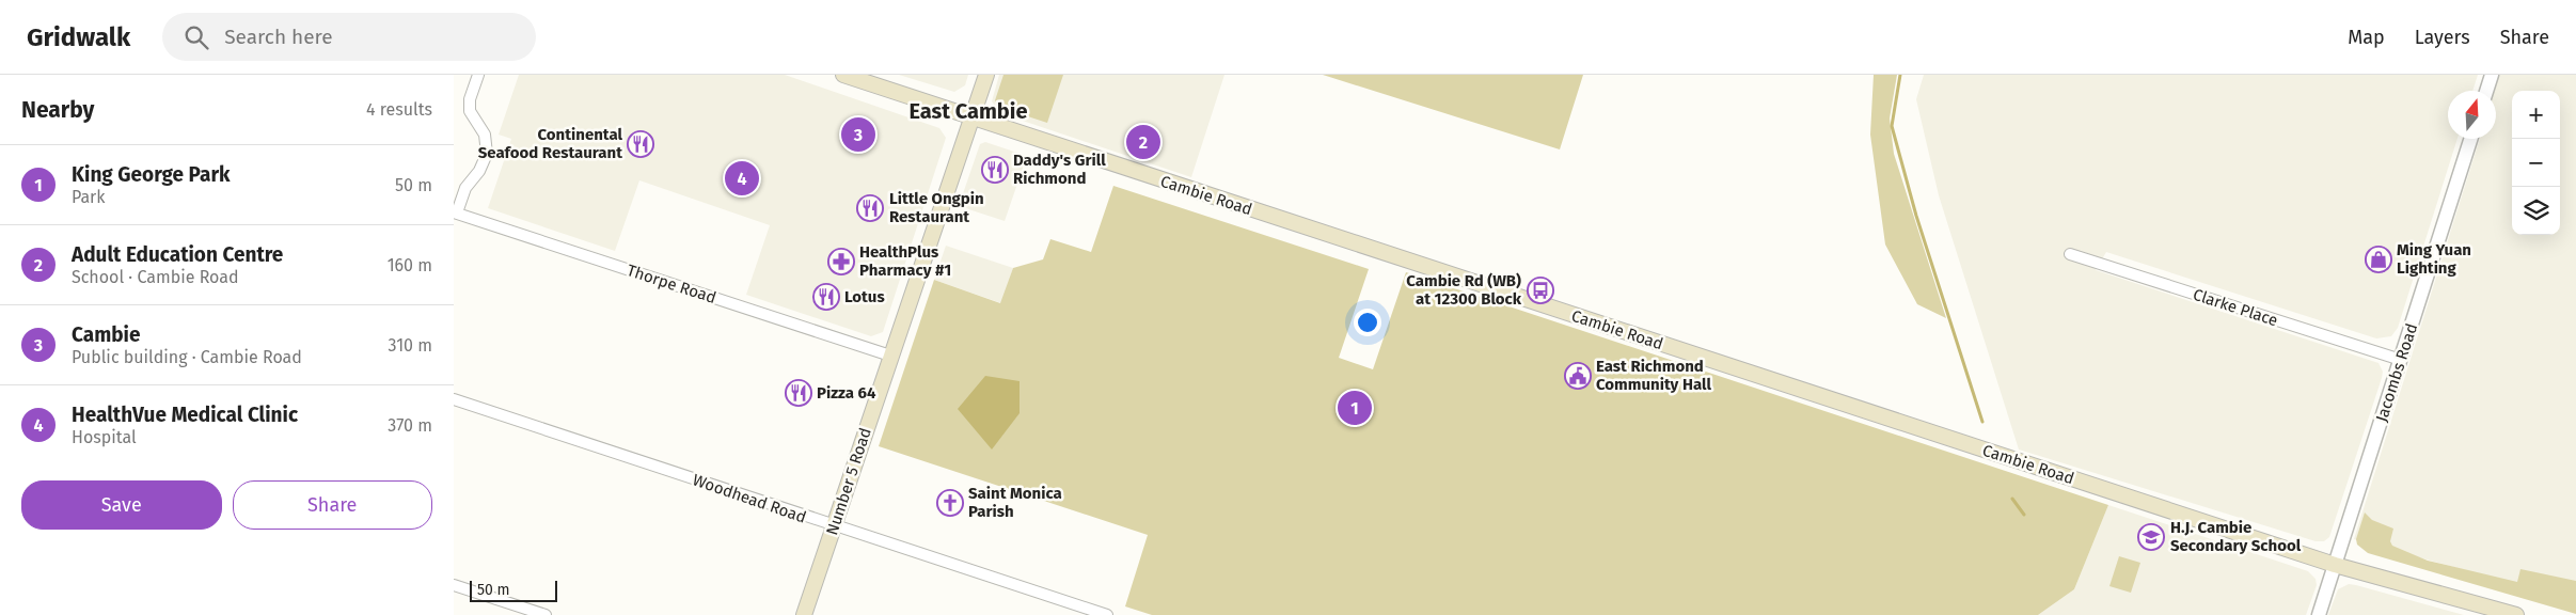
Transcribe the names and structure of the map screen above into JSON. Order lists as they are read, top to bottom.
{
  "streets": {
    "main road": ["Cambie Road", "Number 5 Road"],
    "street": [
      "Thorpe Road",
      "Clarke Place",
      "Jacombs Road",
      "Woodhead Road"
    ]
  },
  "crossings": [
    ["Cambie Road", "Jacombs Road"],
    ["Cambie Road", "Number 5 Road"],
    ["Thorpe Road", "Number 5 Road"],
    ["Clarke Place", "Jacombs Road"],
    ["Number 5 Road", "Woodhead Road"]
  ],
  "districts": ["East Cambie"],
  "places": {
    "restaurant": [
      "Continental Seafood Restaurant",
      "Daddy's Grill Richmond",
      "Little Ongpin Restaurant",
      "Lotus",
      "Pizza 64"
    ],
    "shop": ["Ming Yuan Lighting"],
    "pharmacy": ["HealthPlus Pharmacy #1"],
    "bus stop": ["Cambie Rd (WB) at 12300 Block"],
    "public building": ["East Richmond Community Hall"],
    "church": ["Saint Monica Parish"],
    "school or university": ["H.J. Cambie Secondary School"]
  },
  "scale_bar": "50 m",
  "north": "top",
  "page": {
    "header": "Gridwalk",
    "search": "Search here",
    "nav": ["Map", "Layers", "Share"],
    "heading": ["Nearby", "4 results"],
    "map_buttons": ["+", "−"],
    "pins": [
      "3",
      "2",
      "4",
      "1"
    ],
    "list": [
      {
        "mark": "1",
        "name": "King George Park",
        "note": "Park",
        "value": "50 m"
      },
      {
        "mark": "2",
        "name": "Adult Education Centre",
        "note": "School · Cambie Road",
        "value": "160 m"
      },
      {
        "mark": "3",
        "name": "Cambie",
        "note": "Public building · Cambie Road",
        "value": "310 m"
      },
      {
        "mark": "4",
        "name": "HealthVue Medical Clinic",
        "note": "Hospital",
        "value": "370 m"
      }
    ],
    "buttons": ["Save", "Share"],
    "scale": "50 m"
  }
}
